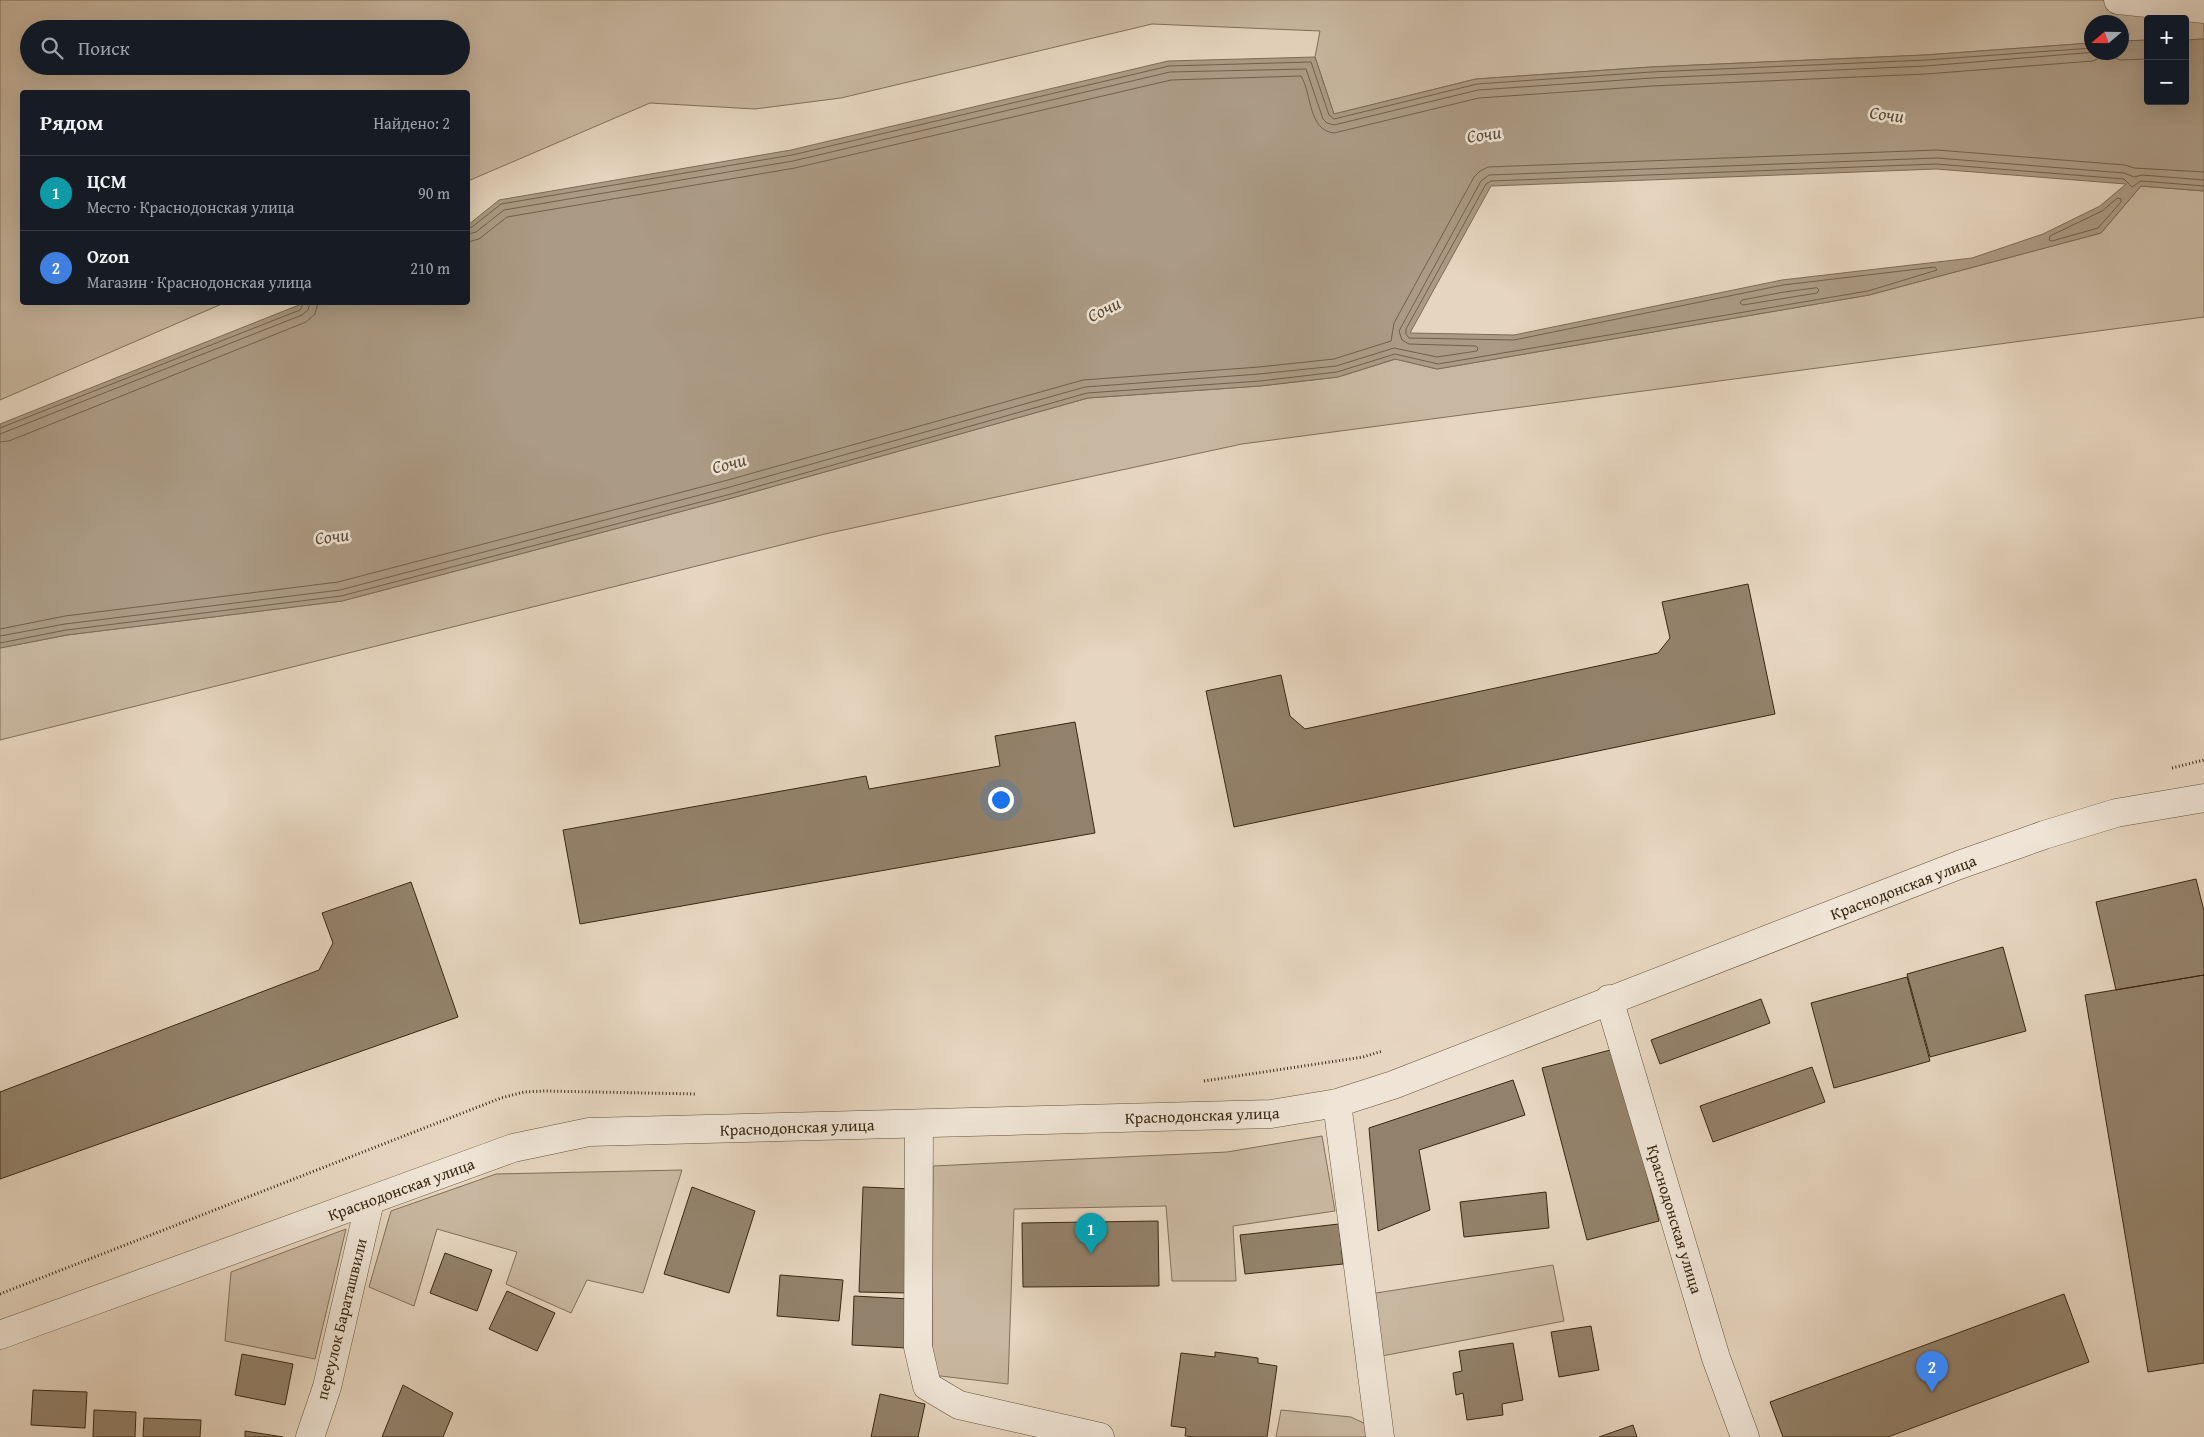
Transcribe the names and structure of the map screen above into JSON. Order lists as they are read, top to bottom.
{
  "streets": {
    "street": ["Краснодонская улица", "переулок Бараташвили"]
  },
  "crossings": [
    ["Краснодонская улица", "переулок Бараташвили"]
  ],
  "water": ["Сочи"],
  "north": "left",
  "page": {
    "map_buttons": ["+", "−"],
    "search": "Поиск",
    "heading": ["Рядом", "Найдено: 2"],
    "list": [
      {
        "mark": "1",
        "name": "ЦСМ",
        "note": "Место · Краснодонская улица",
        "value": "90 m"
      },
      {
        "mark": "2",
        "name": "Ozon",
        "note": "Магазин · Краснодонская улица",
        "value": "210 m"
      }
    ],
    "pins": ["1", "2"]
  }
}
